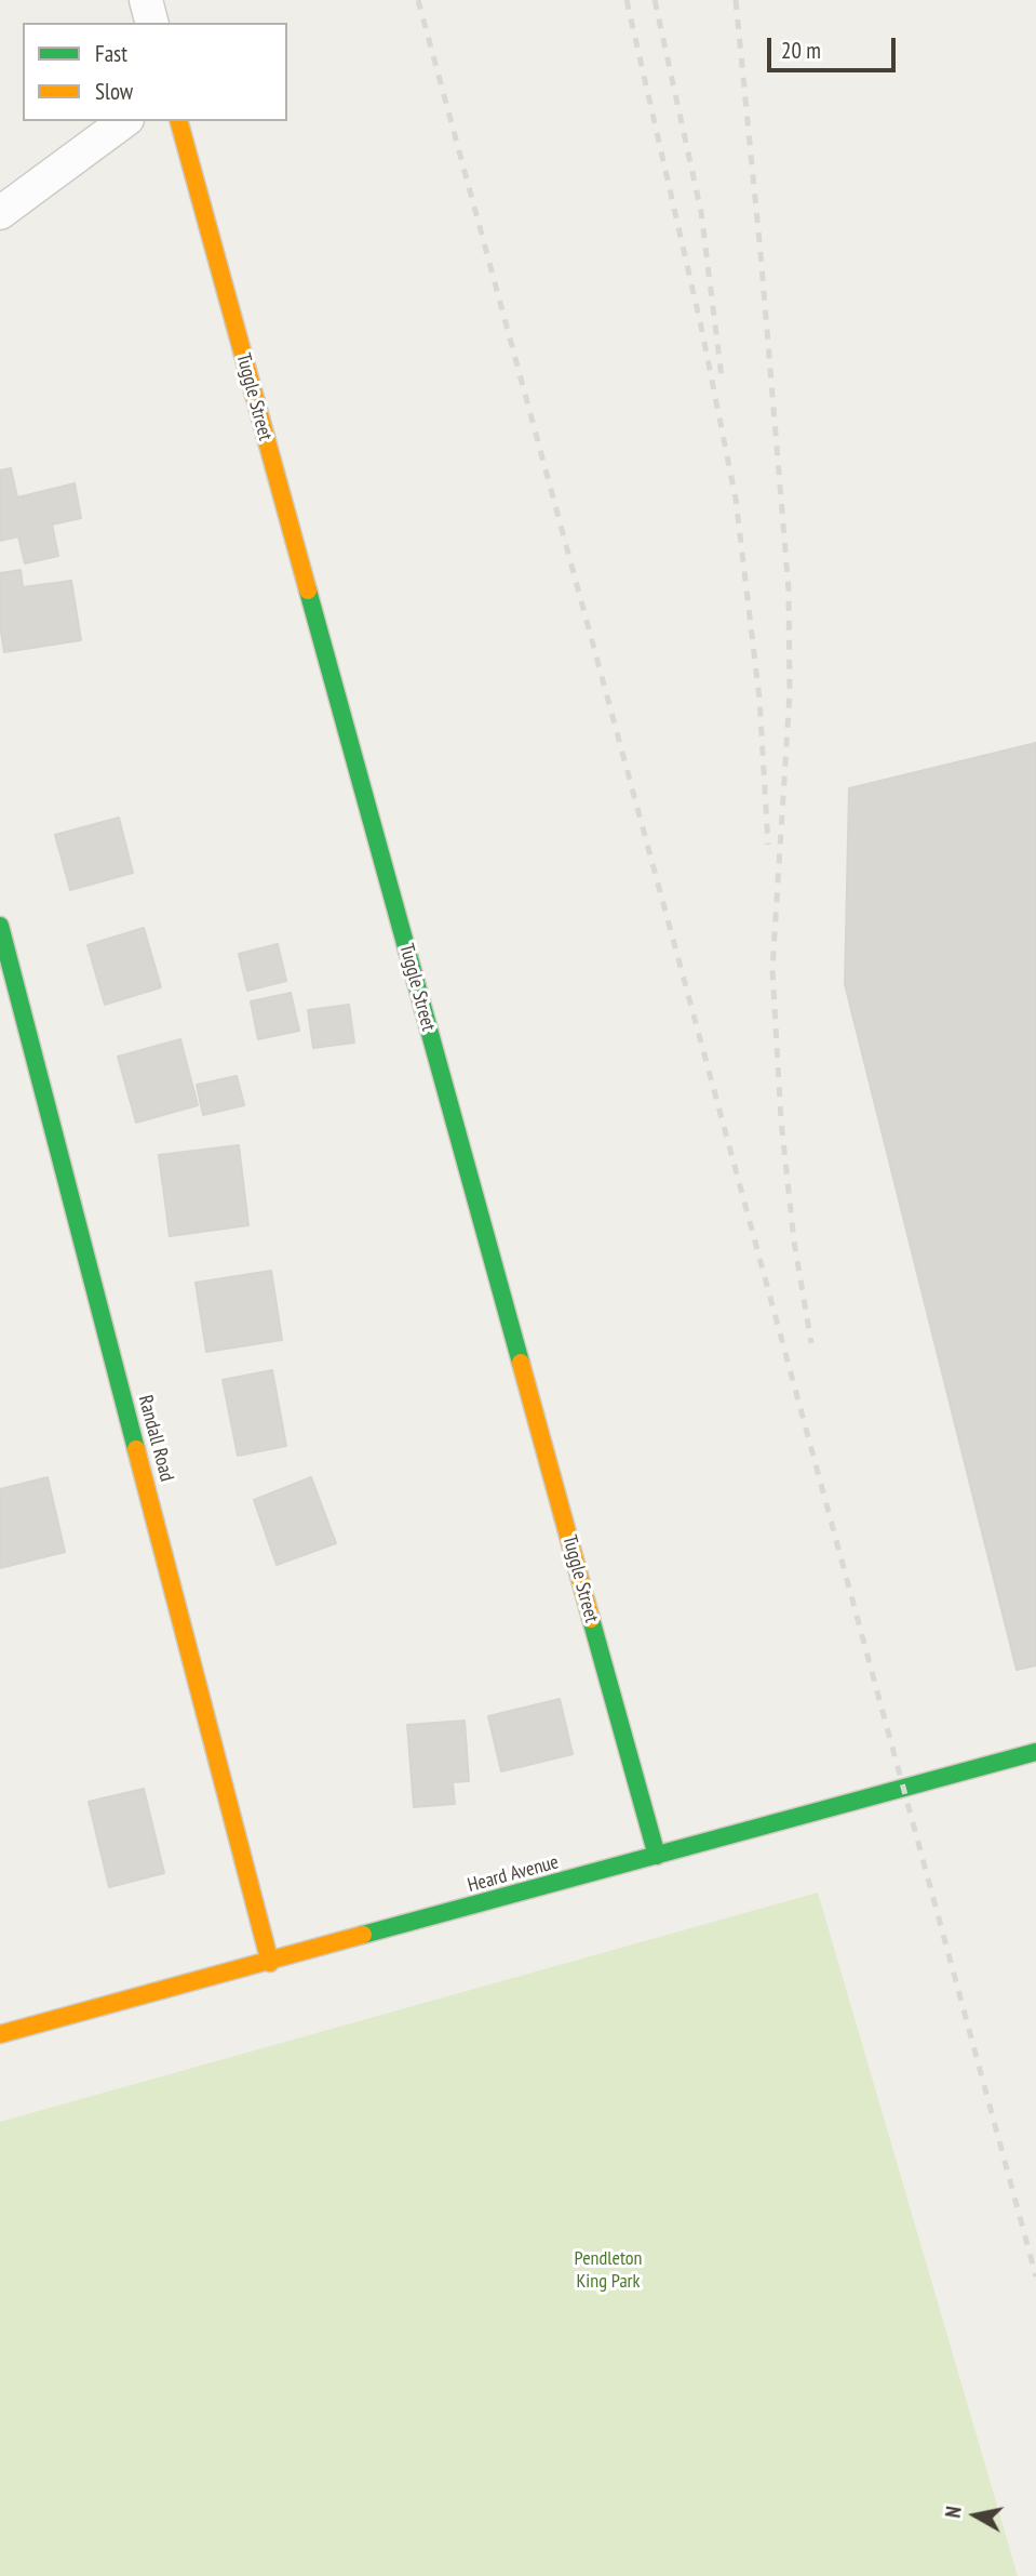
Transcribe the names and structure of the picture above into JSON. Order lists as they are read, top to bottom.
{
  "streets": {
    "street": ["Tuggle Street", "Randall Road", "Heard Avenue"]
  },
  "crossings": [
    ["Tuggle Street", "Heard Avenue"],
    ["Randall Road", "Heard Avenue"]
  ],
  "parks": ["Pendleton King Park"],
  "legend": ["Fast", "Slow"],
  "scale_bar": "20 m",
  "north": "left"
}
